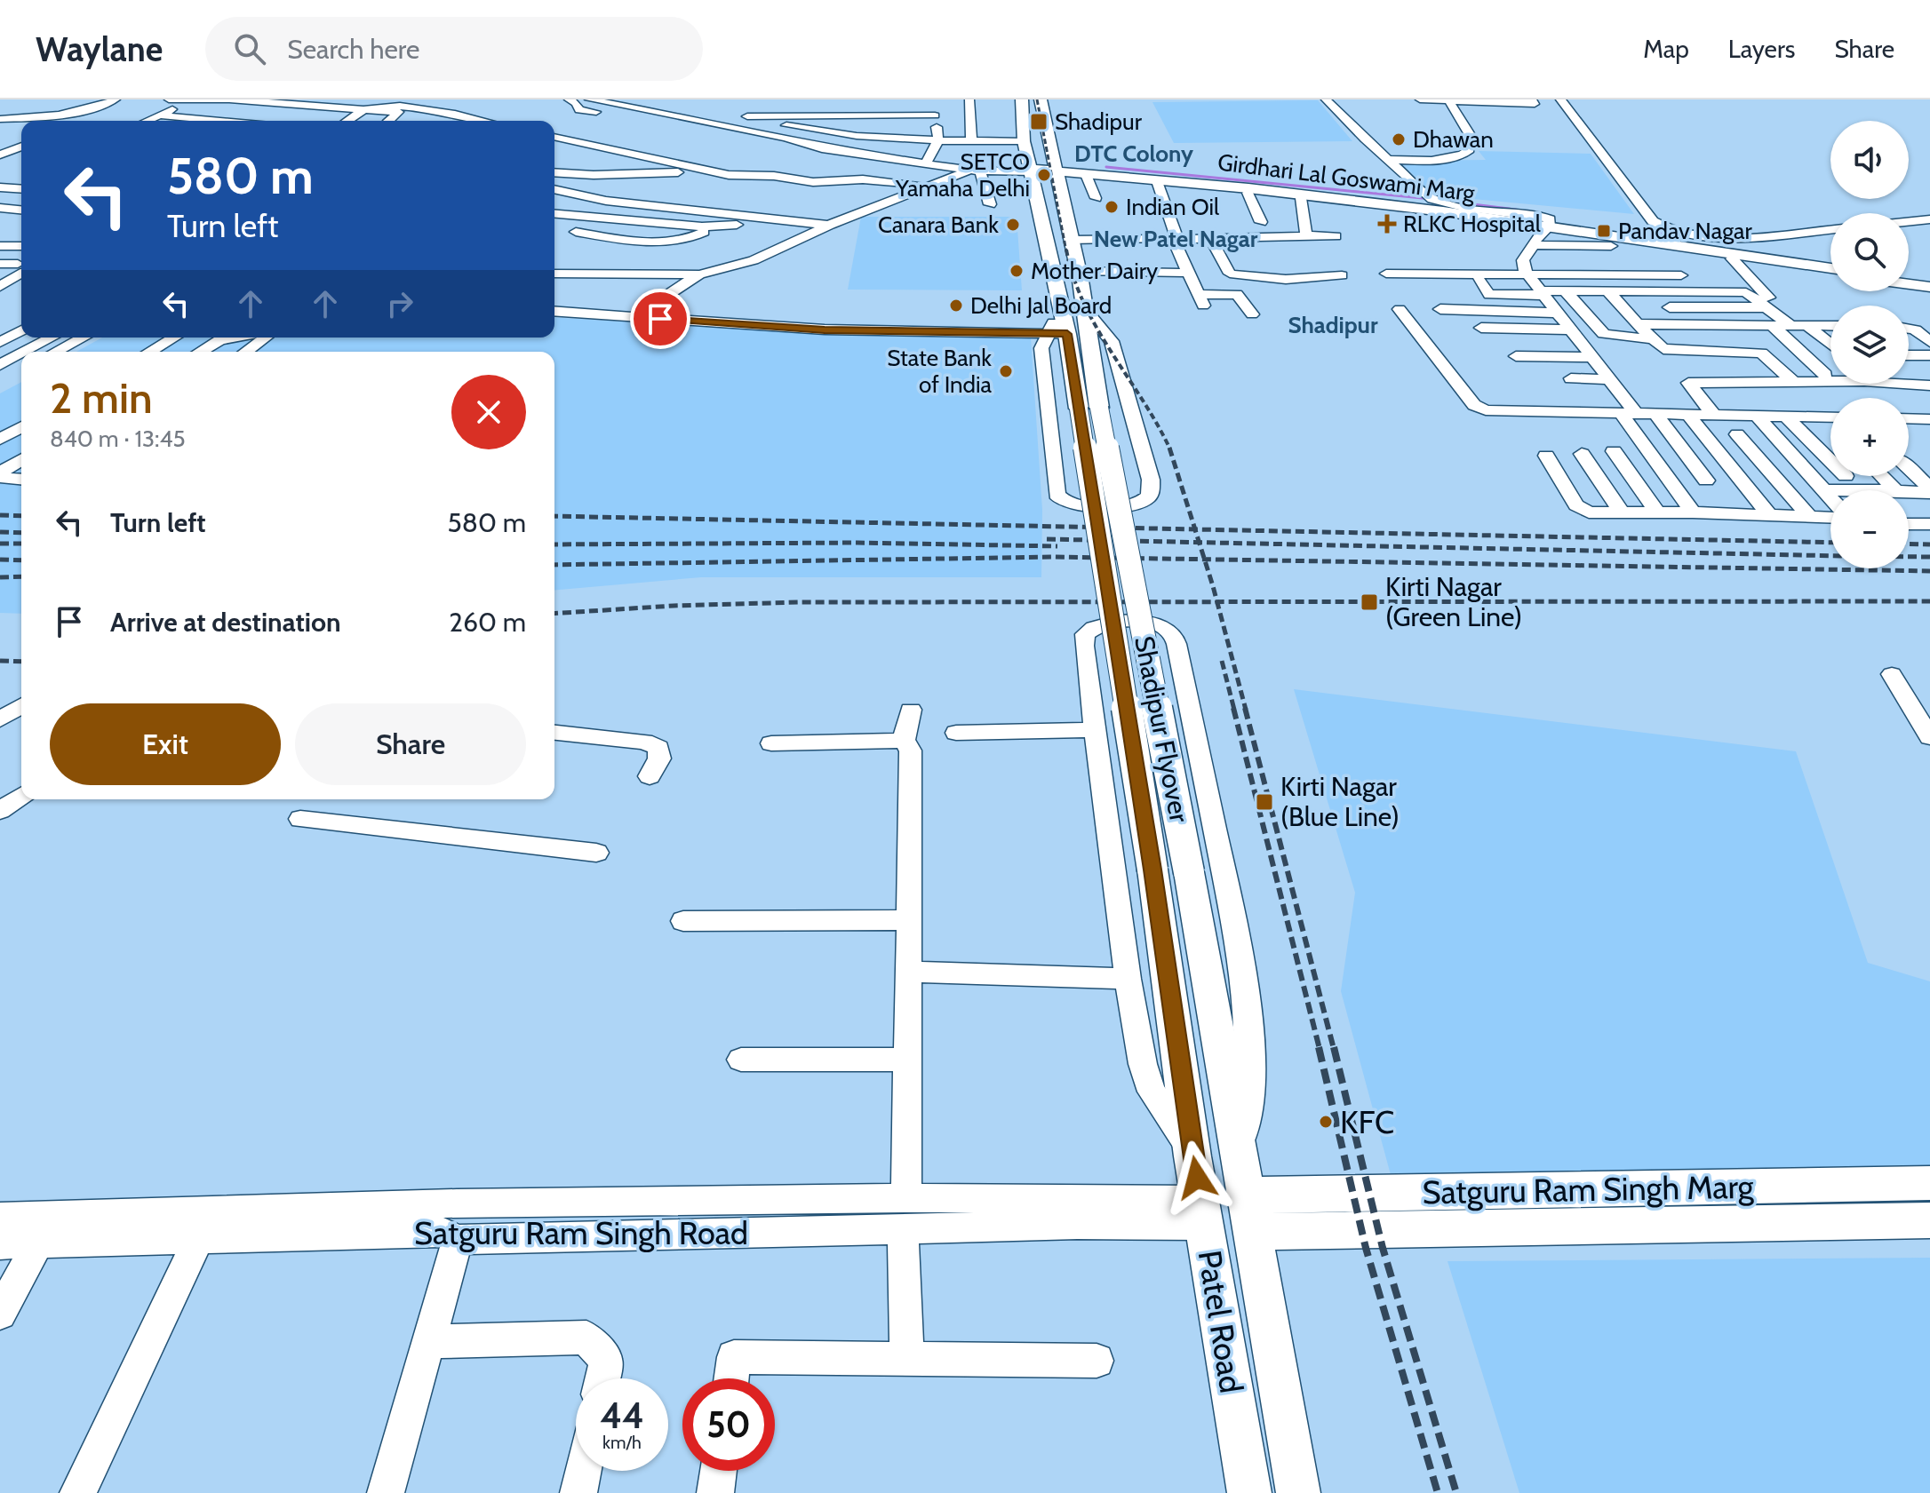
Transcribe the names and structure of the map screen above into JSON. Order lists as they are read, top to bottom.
{
  "streets": {
    "main road": [
      "Girdhari Lal Goswami Marg",
      "Shadipur Flyover",
      "Satguru Ram Singh Marg",
      "Patel Road"
    ],
    "street": ["Satguru Ram Singh Road"]
  },
  "crossings": [
    ["Shadipur Flyover", "Patel Road"],
    ["Satguru Ram Singh Marg", "Patel Road"],
    ["Satguru Ram Singh Road", "Patel Road"]
  ],
  "districts": ["DTC Colony", "New Patel Nagar", "Shadipur"],
  "places": {
    "transit": [
      "Shadipur",
      "Pandav Nagar",
      "Kirti Nagar (Green Line)",
      "Kirti Nagar (Blue Line)"
    ],
    "other": [
      "Dhawan",
      "SETCO Yamaha Delhi",
      "Indian Oil",
      "Canara Bank",
      "Mother Dairy",
      "Delhi Jal Board",
      "State Bank of India",
      "KFC"
    ],
    "health": ["RLKC Hospital"]
  },
  "page": {
    "header": "Waylane",
    "search": "Search here",
    "nav": ["Map", "Layers", "Share"],
    "map_buttons": ["+", "−"],
    "turn": ["580 m", "Turn left"],
    "heading": ["2 min", "840 m · 13:45"],
    "list": [
      {
        "name": "Turn left",
        "value": "580 m"
      },
      {
        "name": "Arrive at destination",
        "value": "260 m"
      }
    ],
    "buttons": ["Exit", "Share"],
    "speed": "44 km/h",
    "limit": "50"
  }
}
